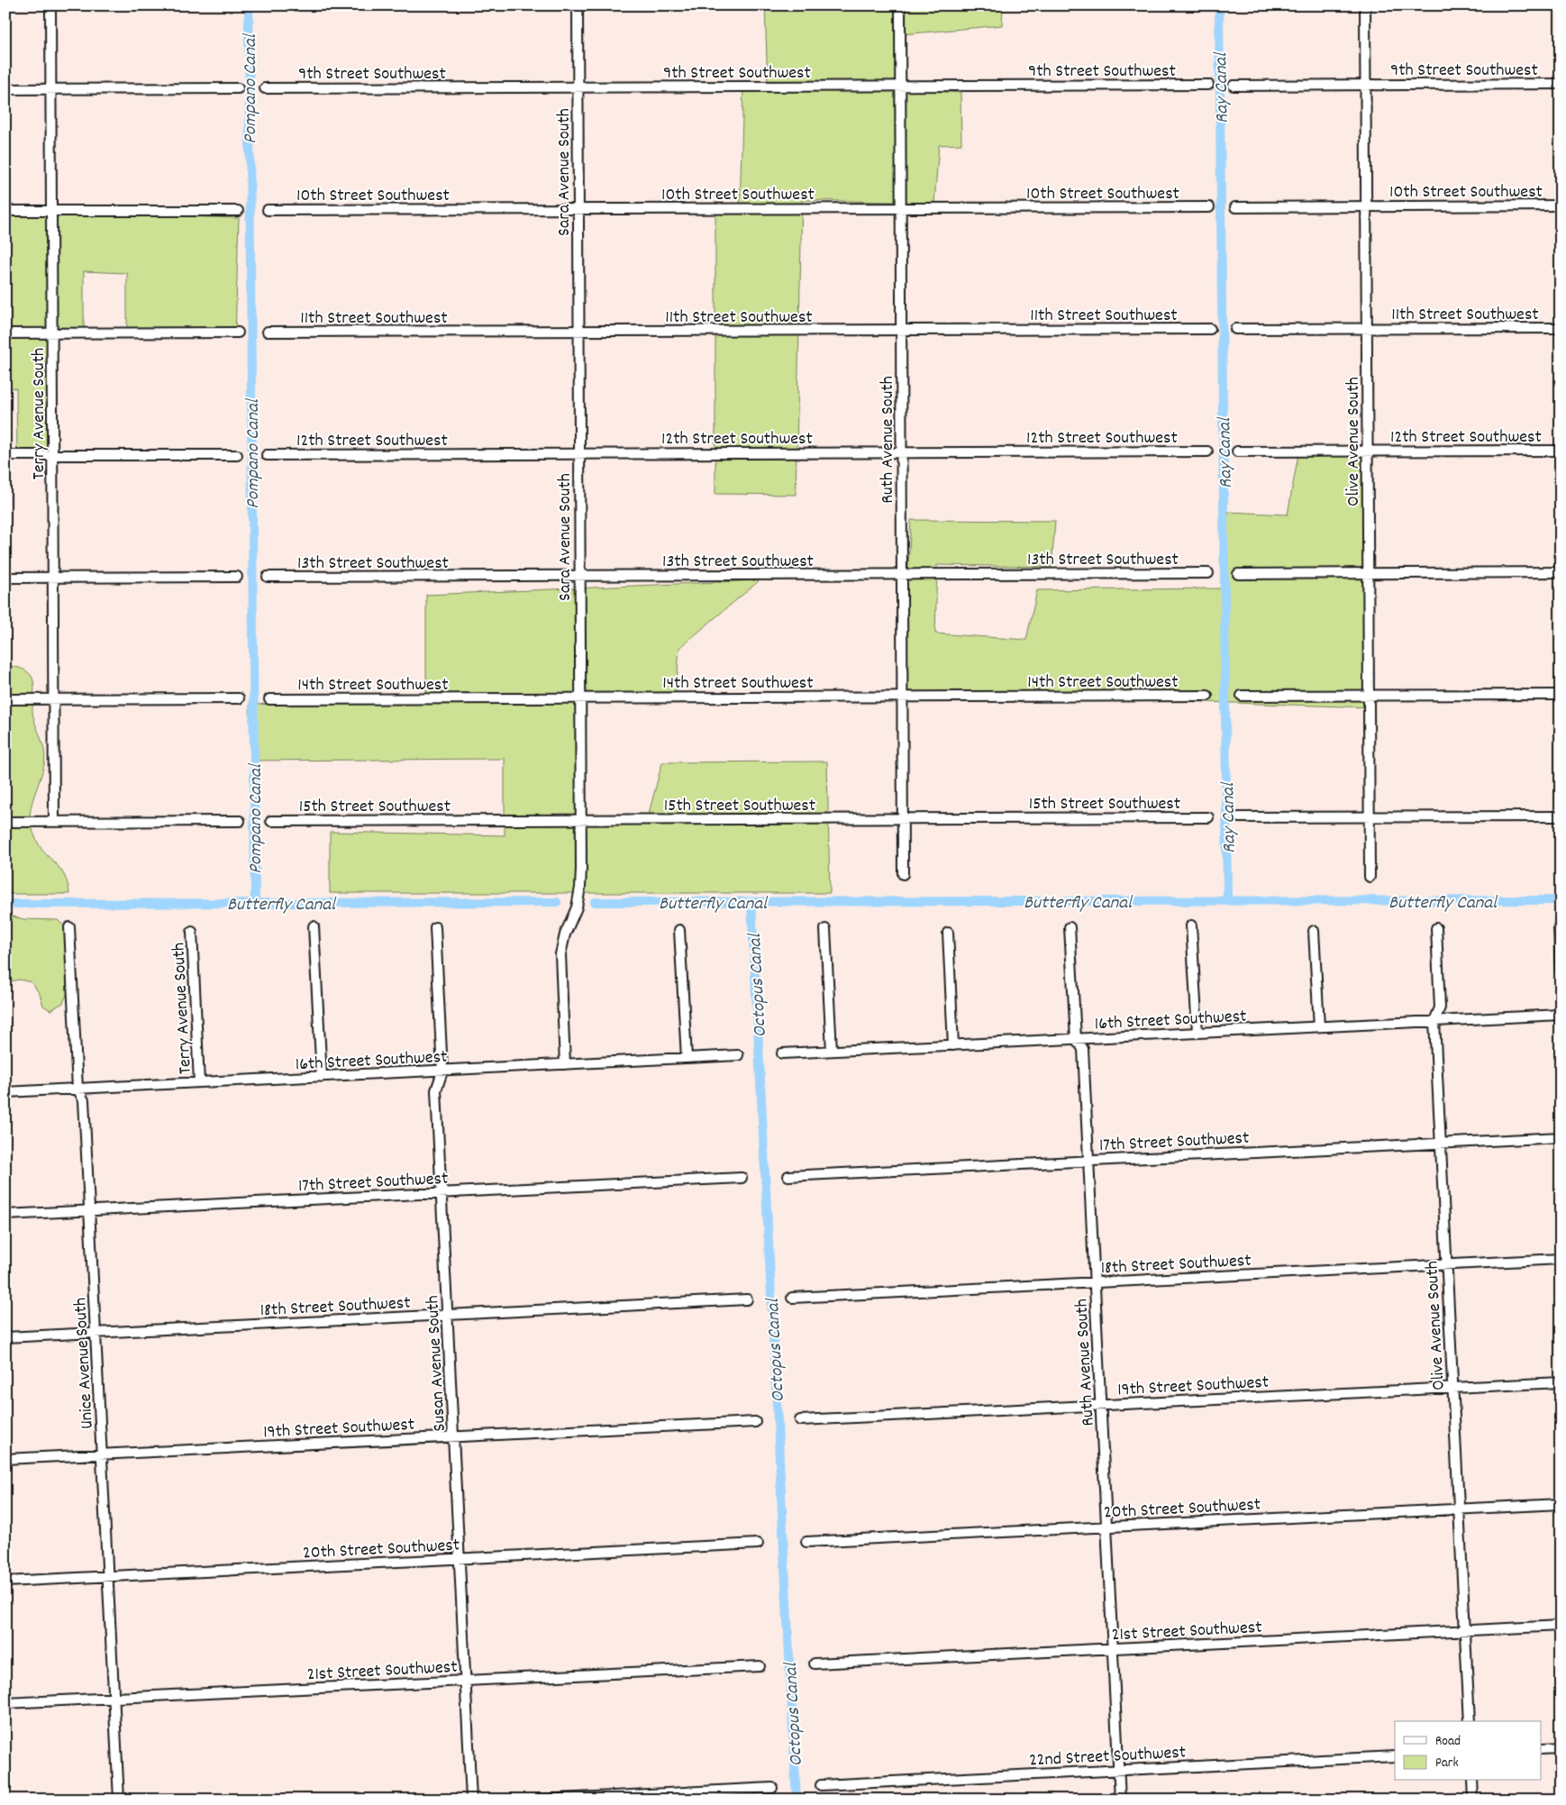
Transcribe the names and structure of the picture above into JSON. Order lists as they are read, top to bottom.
{
  "streets": {
    "street": [
      "9th Street Southwest",
      "Sara Avenue South",
      "10th Street Southwest",
      "11th Street Southwest",
      "Terry Avenue South",
      "12th Street Southwest",
      "Ruth Avenue South",
      "Olive Avenue South",
      "13th Street Southwest",
      "14th Street Southwest",
      "15th Street Southwest",
      "16th Street Southwest",
      "17th Street Southwest",
      "18th Street Southwest",
      "Unice Avenue South",
      "Susan Avenue South",
      "19th Street Southwest",
      "20th Street Southwest",
      "21st Street Southwest",
      "22nd Street Southwest"
    ]
  },
  "crossings": [
    ["9th Street Southwest", "Sara Avenue South"],
    ["9th Street Southwest", "Ruth Avenue South"],
    ["9th Street Southwest", "Olive Avenue South"],
    ["Sara Avenue South", "10th Street Southwest"],
    ["Sara Avenue South", "11th Street Southwest"],
    ["Sara Avenue South", "12th Street Southwest"],
    ["Sara Avenue South", "13th Street Southwest"],
    ["Sara Avenue South", "14th Street Southwest"],
    ["Sara Avenue South", "15th Street Southwest"],
    ["Sara Avenue South", "16th Street Southwest"],
    ["10th Street Southwest", "Ruth Avenue South"],
    ["10th Street Southwest", "Olive Avenue South"],
    ["11th Street Southwest", "Ruth Avenue South"],
    ["11th Street Southwest", "Olive Avenue South"],
    ["Terry Avenue South", "16th Street Southwest"],
    ["12th Street Southwest", "Ruth Avenue South"],
    ["12th Street Southwest", "Olive Avenue South"],
    ["Ruth Avenue South", "13th Street Southwest"],
    ["Ruth Avenue South", "14th Street Southwest"],
    ["Ruth Avenue South", "15th Street Southwest"],
    ["Ruth Avenue South", "16th Street Southwest"],
    ["Ruth Avenue South", "17th Street Southwest"],
    ["Ruth Avenue South", "18th Street Southwest"],
    ["Ruth Avenue South", "19th Street Southwest"],
    ["Ruth Avenue South", "20th Street Southwest"],
    ["Ruth Avenue South", "21st Street Southwest"],
    ["Ruth Avenue South", "22nd Street Southwest"],
    ["Olive Avenue South", "16th Street Southwest"],
    ["Olive Avenue South", "17th Street Southwest"],
    ["Olive Avenue South", "18th Street Southwest"],
    ["Olive Avenue South", "19th Street Southwest"],
    ["Olive Avenue South", "20th Street Southwest"],
    ["Olive Avenue South", "21st Street Southwest"],
    ["16th Street Southwest", "Unice Avenue South"],
    ["16th Street Southwest", "Susan Avenue South"],
    ["17th Street Southwest", "Unice Avenue South"],
    ["17th Street Southwest", "Susan Avenue South"],
    ["18th Street Southwest", "Unice Avenue South"],
    ["18th Street Southwest", "Susan Avenue South"],
    ["Unice Avenue South", "19th Street Southwest"],
    ["Unice Avenue South", "20th Street Southwest"],
    ["Unice Avenue South", "21st Street Southwest"],
    ["Susan Avenue South", "19th Street Southwest"],
    ["Susan Avenue South", "20th Street Southwest"],
    ["Susan Avenue South", "21st Street Southwest"]
  ],
  "water": [
    "Ray Canal",
    "Pompano Canal",
    "Butterfly Canal",
    "Octopus Canal"
  ],
  "legend": ["Road", "Park"]
}
